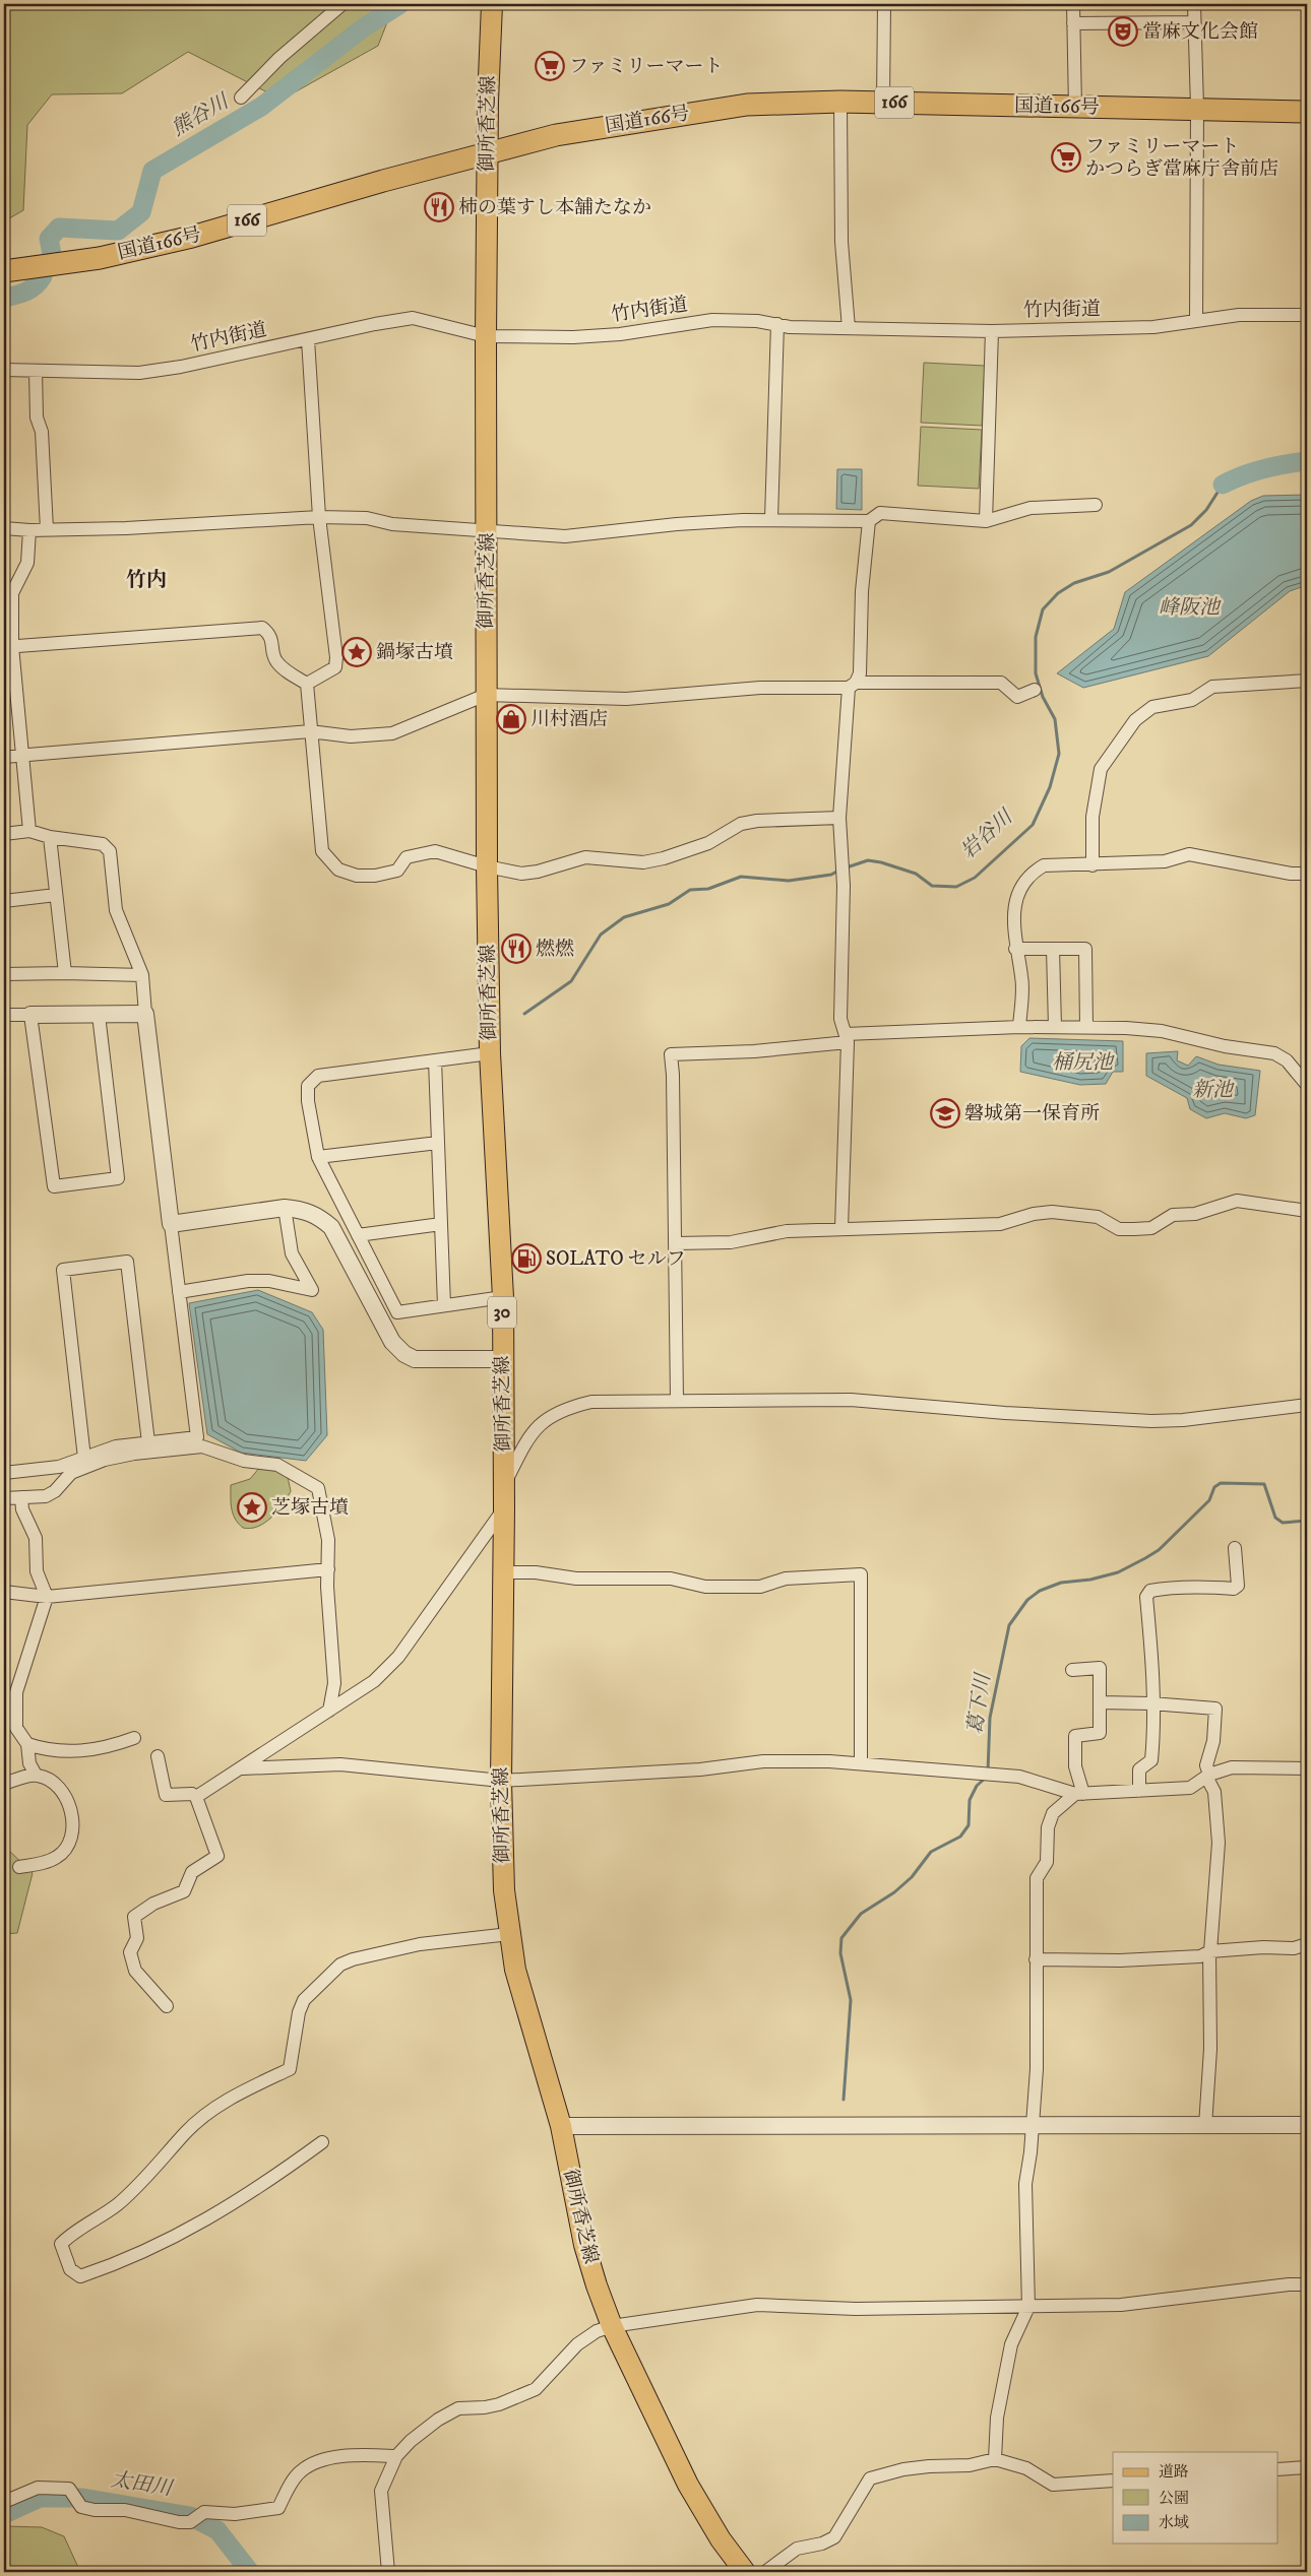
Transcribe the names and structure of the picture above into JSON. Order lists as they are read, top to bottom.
{
  "streets": {
    "highway": ["166", "国道166号"],
    "main road": ["御所香芝線", "30"],
    "street": ["竹内街道"]
  },
  "crossings": [
    ["国道166号", "御所香芝線"],
    ["御所香芝線", "竹内街道"]
  ],
  "districts": ["竹内"],
  "water": [
    "熊谷川",
    "峰阪池",
    "岩谷川",
    "桶尻池",
    "新池",
    "葛下川",
    "太田川"
  ],
  "places": {
    "theatre": ["當麻文化会館"],
    "supermarket": ["ファミリーマート", "ファミリーマート かつらぎ當麻庁舎前店"],
    "restaurant": ["柿の葉すし本舗たなか", "燃燃"],
    "place": ["鍋塚古墳", "芝塚古墳"],
    "shop": ["川村酒店"],
    "school or university": ["磐城第一保育所"],
    "fuel station": ["SOLATO セルフ"]
  },
  "legend": ["道路", "公園", "水域"]
}
